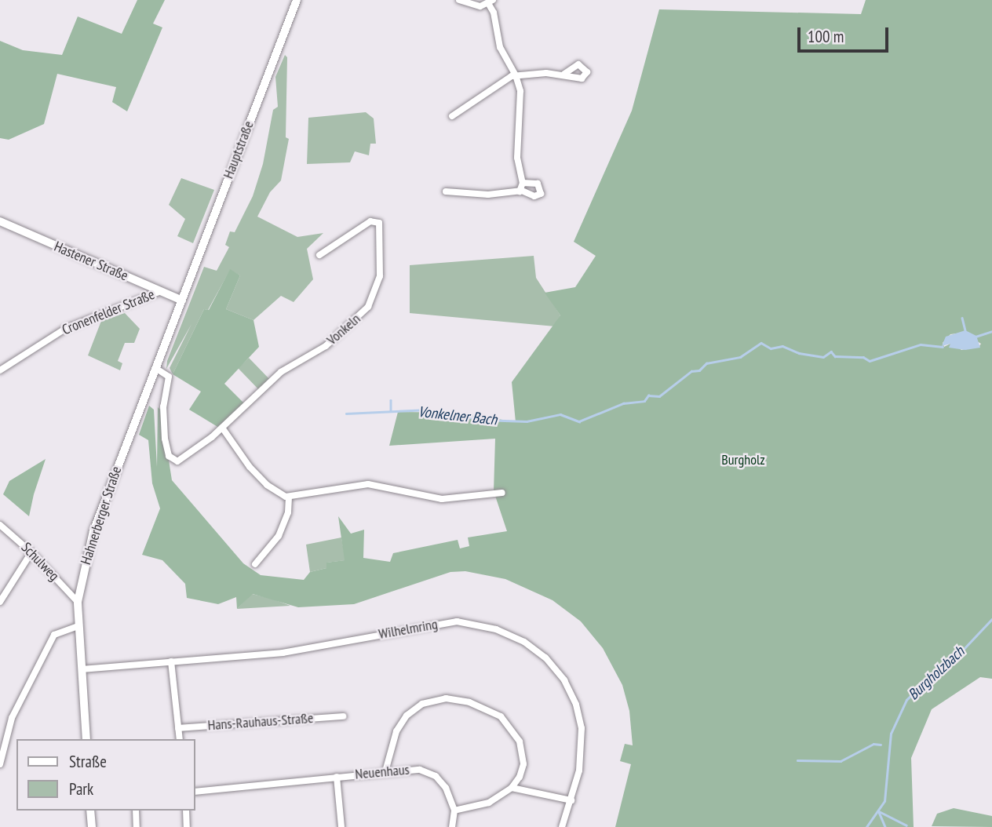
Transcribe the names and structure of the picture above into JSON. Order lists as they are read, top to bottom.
{
  "streets": {
    "main road": ["Hauptstraße", "Hastener Straße", "Hahnerberger Straße"],
    "street": [
      "Cronenfelder Straße",
      "Vonkeln",
      "Schulweg",
      "Wilhelmring",
      "Hans-Rauhaus-Straße",
      "Neuenhaus"
    ]
  },
  "crossings": [
    ["Hauptstraße", "Hastener Straße"],
    ["Hauptstraße", "Hahnerberger Straße"],
    ["Hastener Straße", "Cronenfelder Straße"],
    ["Hastener Straße", "Hahnerberger Straße"],
    ["Vonkeln", "Hahnerberger Straße"],
    ["Hahnerberger Straße", "Schulweg"],
    ["Hahnerberger Straße", "Wilhelmring"]
  ],
  "water": ["Vonkelner Bach", "Burgholzbach"],
  "parks": ["Burgholz"],
  "legend": ["Straße", "Park"],
  "scale_bar": "100 m"
}
